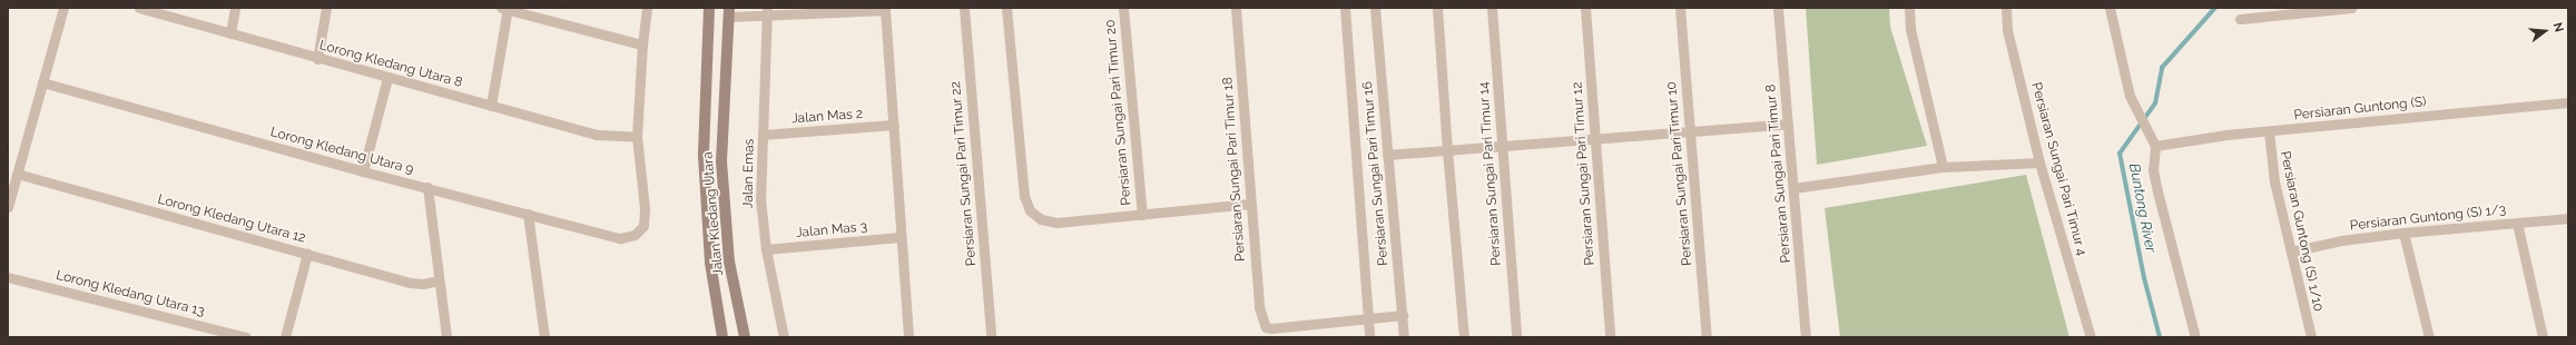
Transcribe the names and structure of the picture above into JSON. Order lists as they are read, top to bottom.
{
  "streets": {
    "main road": ["Jalan Kledang Utara"],
    "street": [
      "Lorong Kledang Utara 8",
      "Persiaran Guntong (S)",
      "Persiaran Sungai Pari Timur 20",
      "Jalan Mas 2",
      "Lorong Kledang Utara 9",
      "Persiaran Sungai Pari Timur 18",
      "Persiaran Sungai Pari Timur 4",
      "Jalan Emas",
      "Persiaran Sungai Pari Timur 22",
      "Persiaran Sungai Pari Timur 16",
      "Persiaran Sungai Pari Timur 14",
      "Persiaran Sungai Pari Timur 12",
      "Persiaran Sungai Pari Timur 10",
      "Persiaran Sungai Pari Timur 8",
      "Persiaran Guntong (S) 1/3",
      "Lorong Kledang Utara 12",
      "Jalan Mas 3",
      "Persiaran Guntong (S) 1/10",
      "Lorong Kledang Utara 13"
    ]
  },
  "crossings": [
    ["Lorong Kledang Utara 8", "Lorong Kledang Utara 9"],
    ["Persiaran Guntong (S)", "Persiaran Guntong (S) 1/10"],
    ["Jalan Mas 2", "Jalan Emas"],
    ["Persiaran Sungai Pari Timur 18", "Persiaran Sungai Pari Timur 16"],
    ["Jalan Emas", "Jalan Mas 3"],
    ["Persiaran Guntong (S) 1/3", "Persiaran Guntong (S) 1/10"]
  ],
  "water": ["Buntong River"],
  "north": "right"
}
